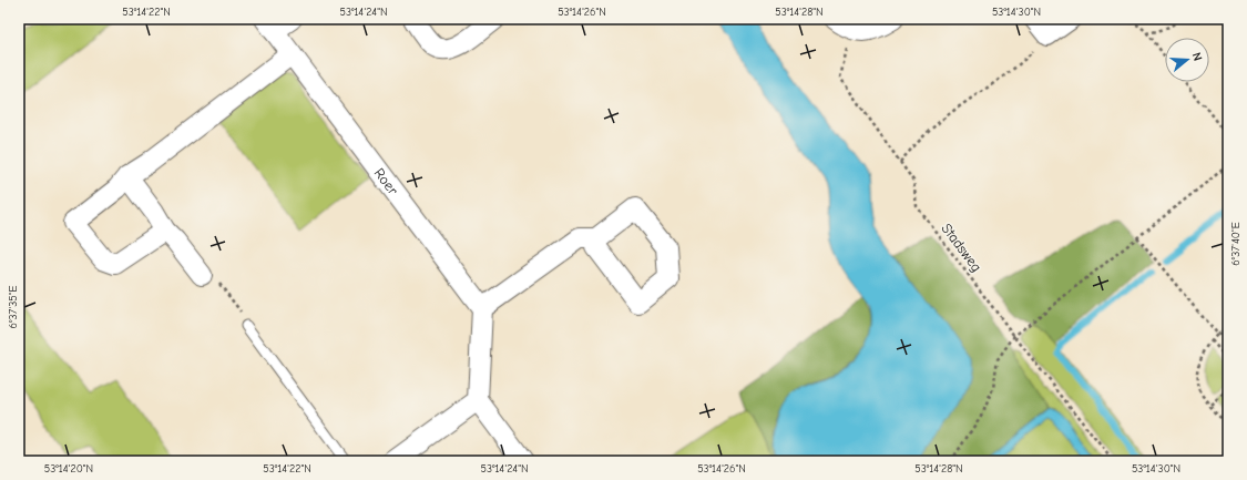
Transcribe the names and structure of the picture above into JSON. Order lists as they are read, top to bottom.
{
  "streets": {
    "street": ["Roer"],
    "path": ["Stadsweg"]
  },
  "north": "right",
  "coordinates": [
    "53°14'22\"N",
    "53°14'24\"N",
    "53°14'26\"N",
    "53°14'28\"N",
    "53°14'30\"N",
    "6°37'40\"E",
    "6°37'35\"E",
    "53°14'20\"N"
  ]
}
